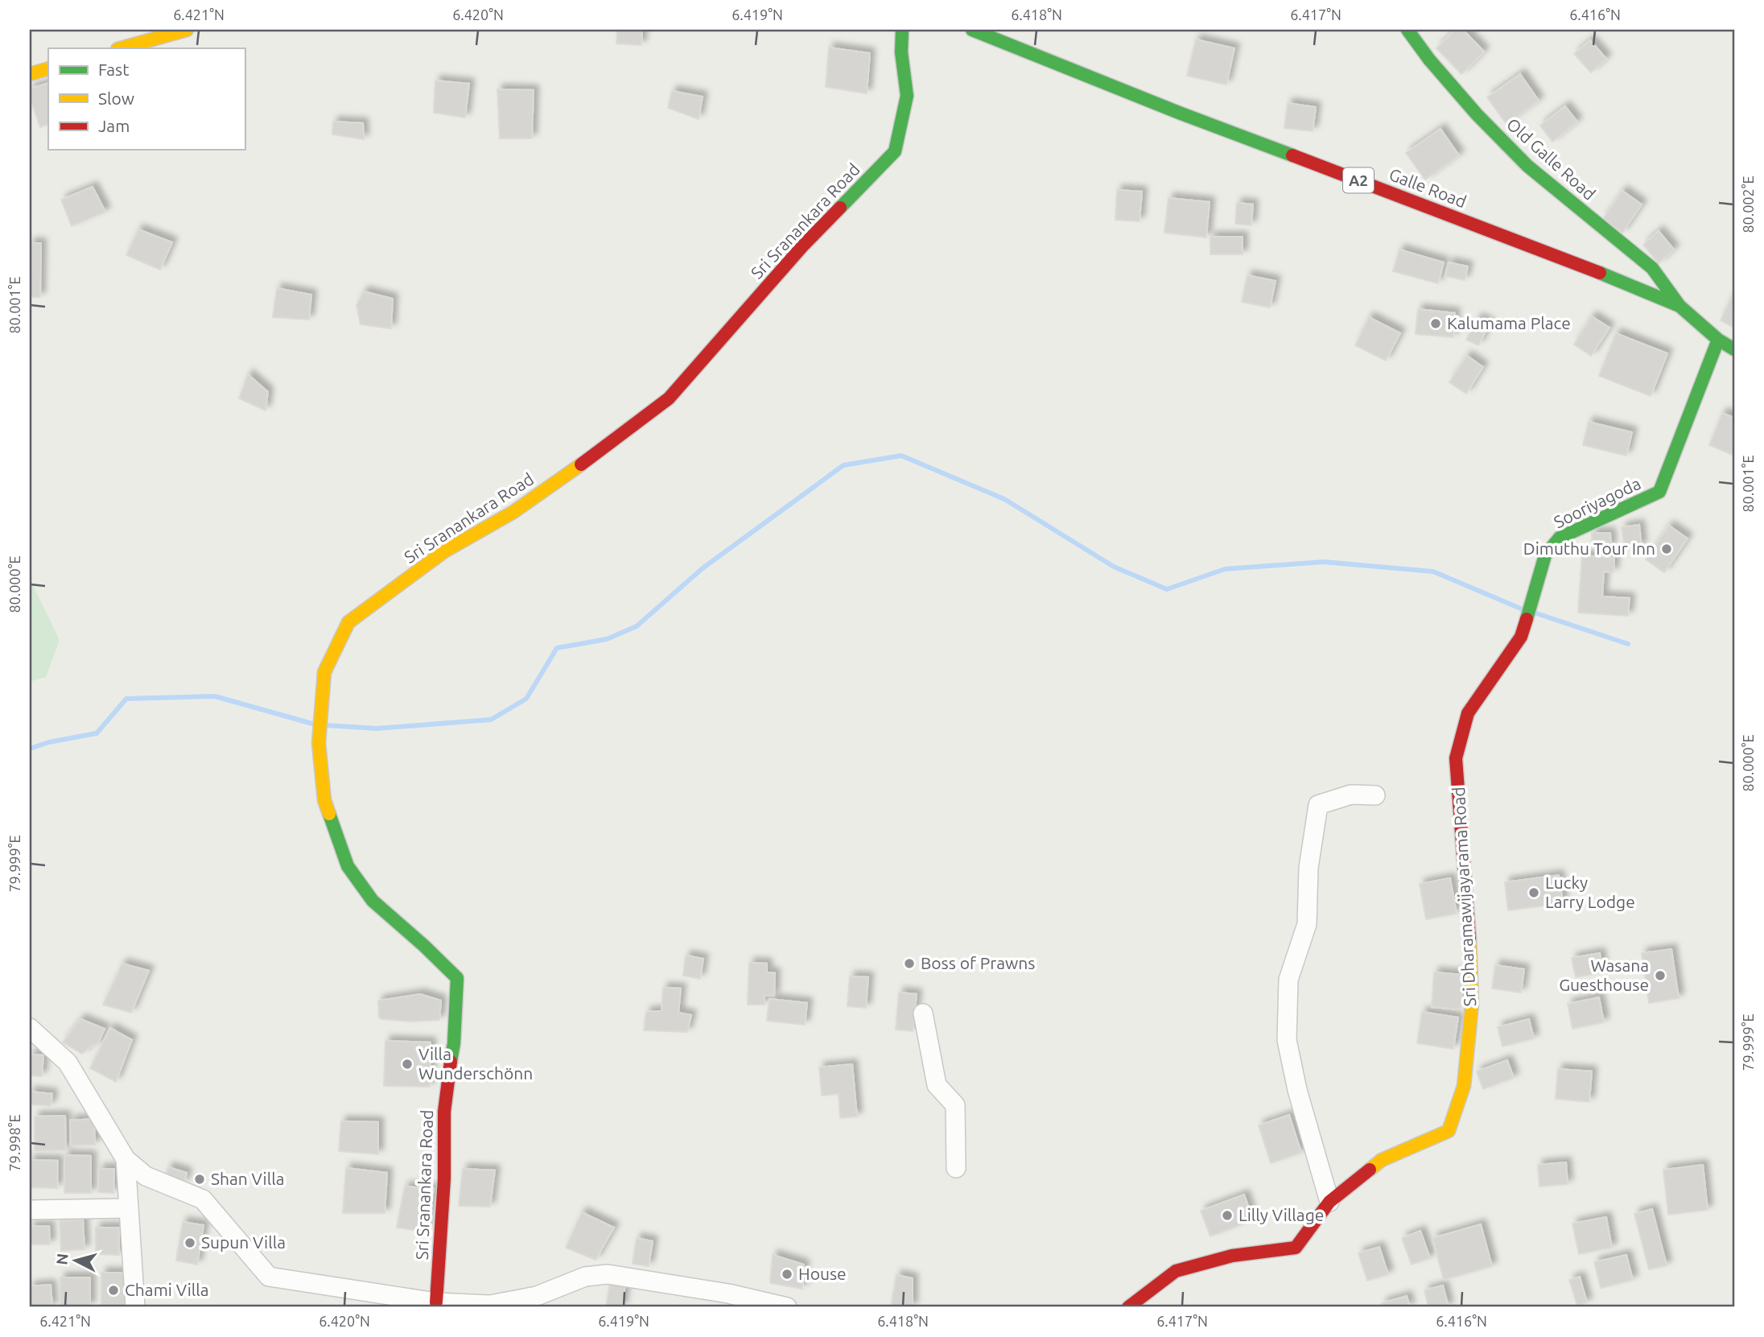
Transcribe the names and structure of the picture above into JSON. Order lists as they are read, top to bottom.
{
  "streets": {
    "main road": [
      "Old Galle Road",
      "A2",
      "Galle Road",
      "Sri Sranankara Road",
      "Sooriyagoda",
      "Sri Dharamawijayarama Road"
    ]
  },
  "crossings": [
    ["Old Galle Road", "Galle Road"],
    ["Galle Road", "Sooriyagoda"],
    ["Sooriyagoda", "Sri Dharamawijayarama Road"]
  ],
  "places": [
    "Kalumama Place",
    "Dimuthu Tour Inn",
    "Lucky Larry Lodge",
    "Boss of Prawns",
    "Wasana Guesthouse",
    "Villa Wunderschönn",
    "Shan Villa",
    "Lilly Village",
    "Supun Villa",
    "House",
    "Chami Villa"
  ],
  "legend": ["Fast", "Slow", "Jam"],
  "north": "left",
  "coordinates": [
    "6.421°N",
    "6.420°N",
    "6.419°N",
    "6.418°N",
    "6.417°N",
    "6.416°N",
    "80.002°E",
    "80.001°E",
    "80.000°E",
    "79.999°E",
    "79.998°E"
  ]
}
